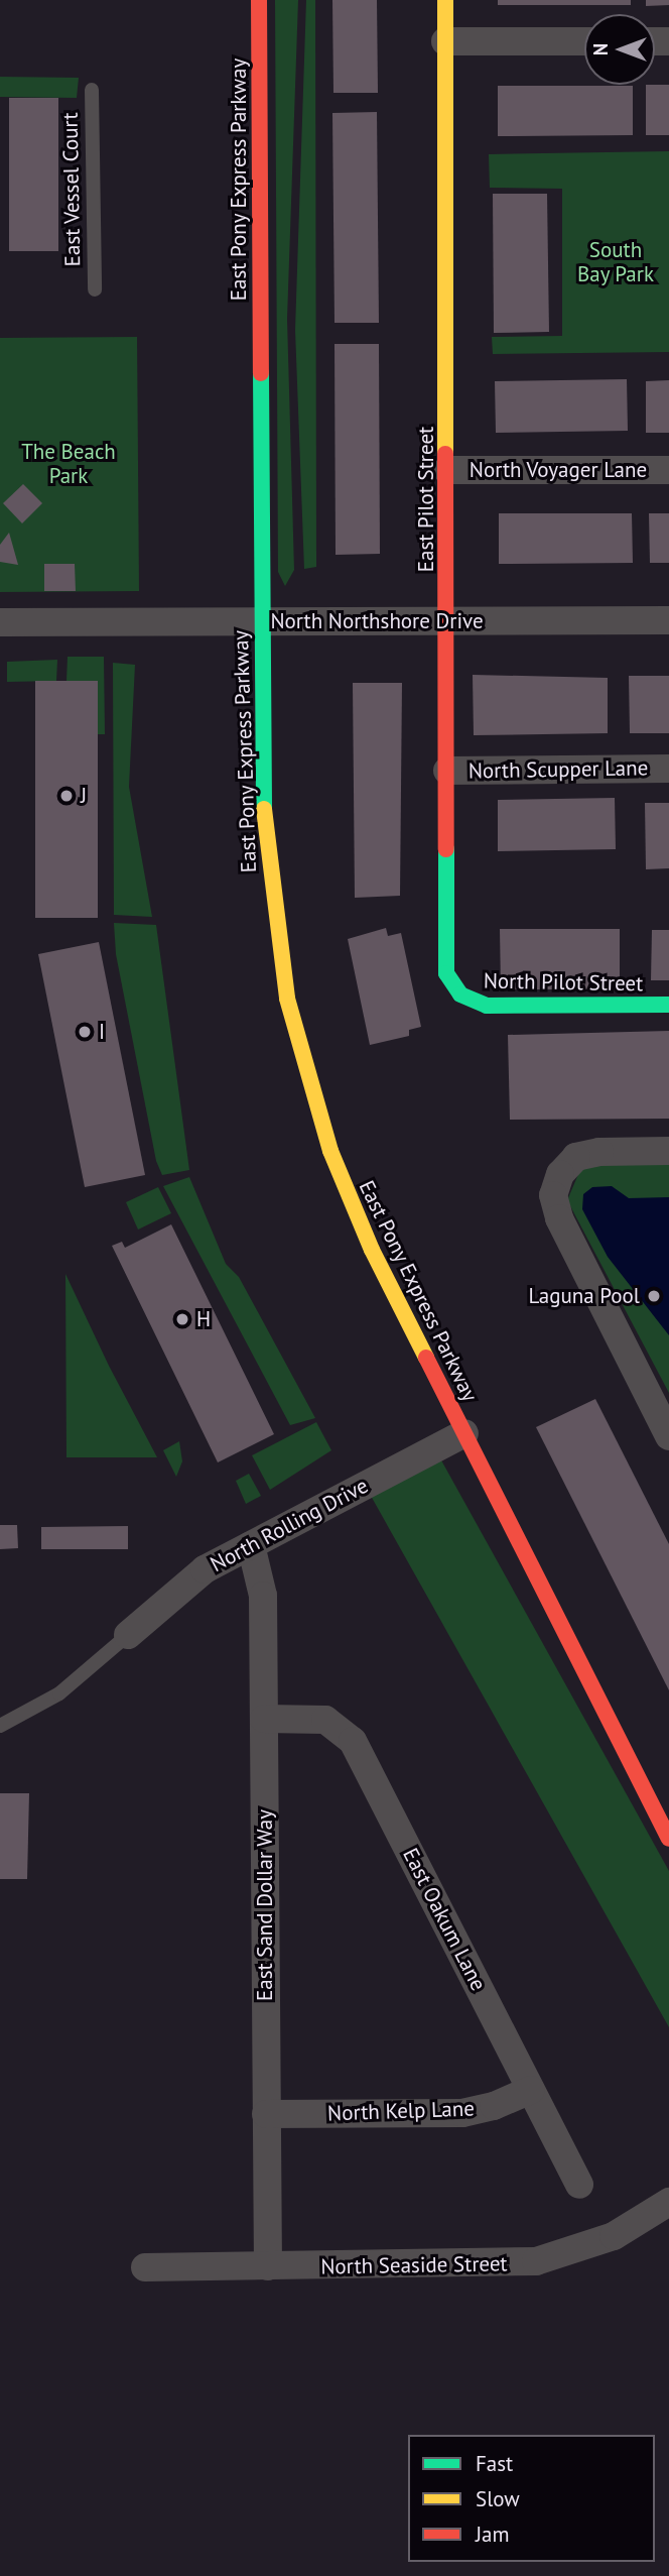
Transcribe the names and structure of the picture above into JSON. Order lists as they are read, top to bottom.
{
  "streets": {
    "main road": ["East Pony Express Parkway", "East Pilot Street", "North Pilot Street"],
    "street": [
      "North Voyager Lane",
      "North Northshore Drive",
      "North Scupper Lane",
      "North Rolling Drive",
      "East Sand Dollar Way",
      "East Oakum Lane",
      "North Kelp Lane",
      "North Seaside Street"
    ],
    "lane": ["East Vessel Court"]
  },
  "crossings": [
    ["East Pony Express Parkway", "North Northshore Drive"],
    ["East Pony Express Parkway", "North Rolling Drive"],
    ["North Voyager Lane", "East Pilot Street"],
    ["East Pilot Street", "North Northshore Drive"],
    ["East Pilot Street", "North Scupper Lane"],
    ["East Pilot Street", "North Pilot Street"],
    ["North Rolling Drive", "East Sand Dollar Way"],
    ["East Sand Dollar Way", "East Oakum Lane"],
    ["East Sand Dollar Way", "North Kelp Lane"],
    ["East Sand Dollar Way", "North Seaside Street"],
    ["East Oakum Lane", "North Kelp Lane"]
  ],
  "parks": ["South Bay Park", "The Beach Park"],
  "places": [
    "J",
    "I",
    "Laguna Pool",
    "H"
  ],
  "legend": ["Fast", "Slow", "Jam"],
  "north": "left"
}
